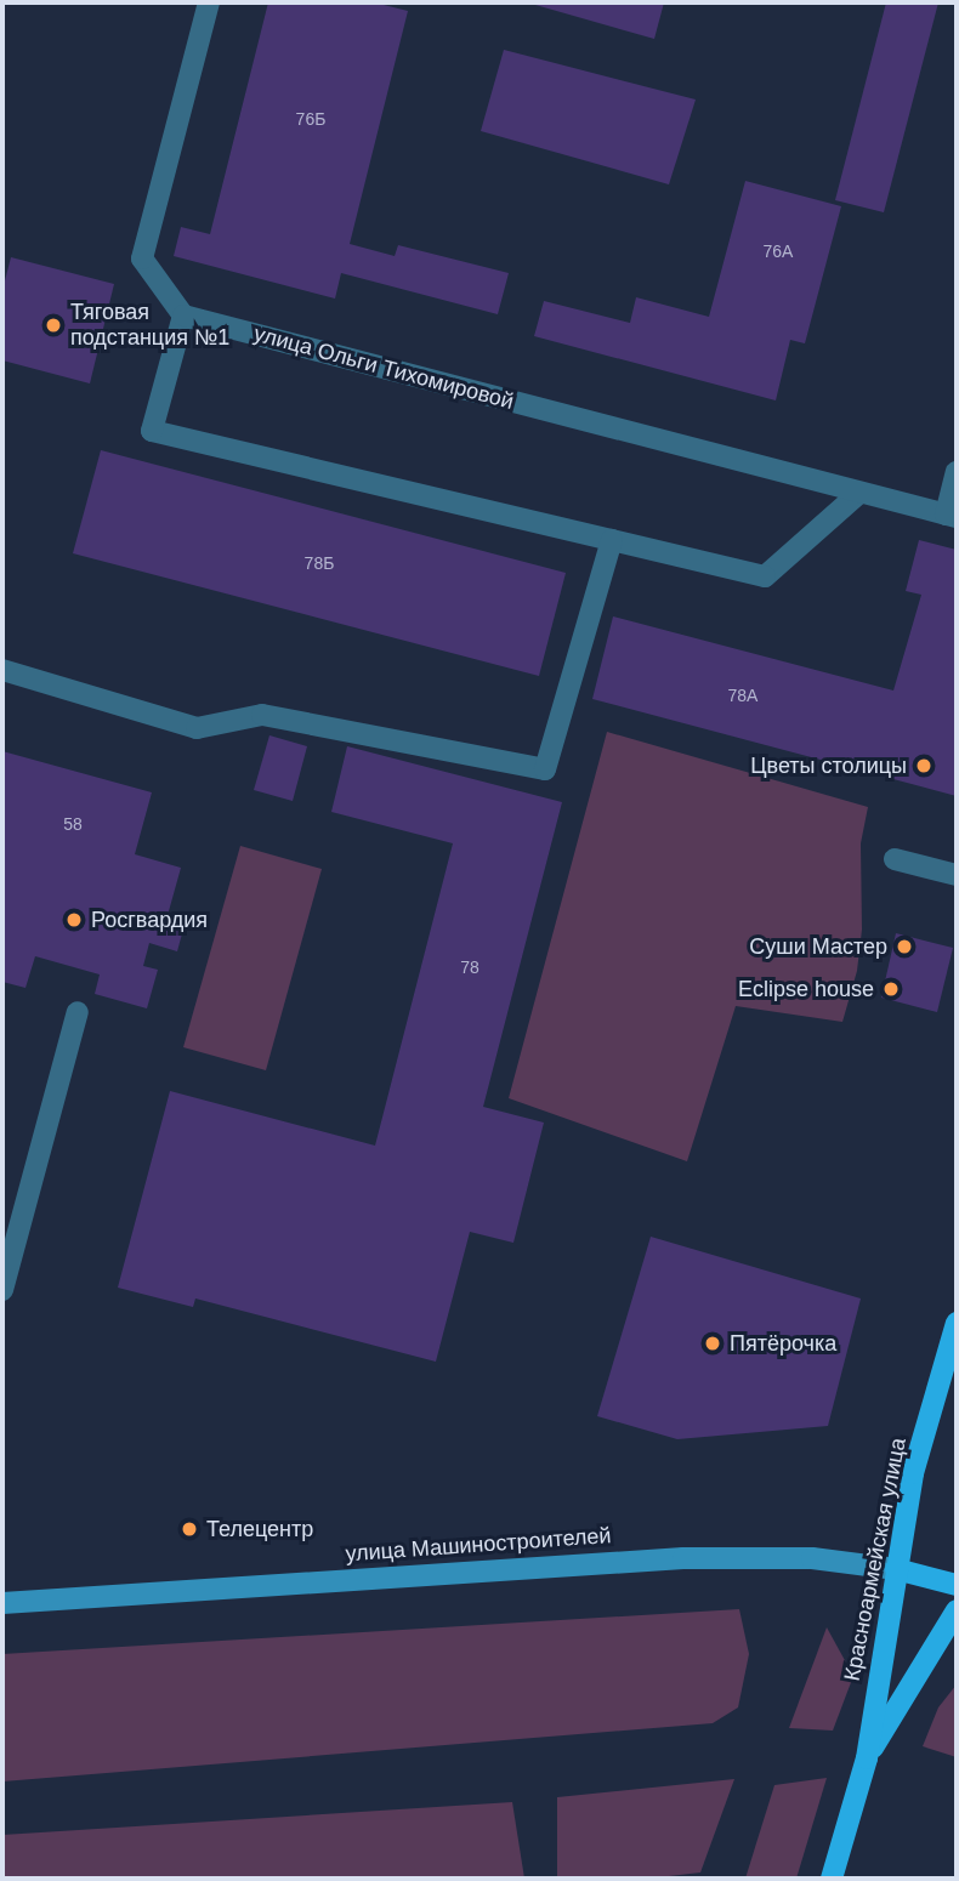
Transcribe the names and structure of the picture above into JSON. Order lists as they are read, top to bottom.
{
  "streets": {
    "main road": ["улица Машиностроителей", "Красноармейская улица"],
    "lane": ["улица Ольги Тихомировой"]
  },
  "crossings": [
    ["улица Машиностроителей", "Красноармейская улица"]
  ],
  "places": [
    "Тяговая подстанция №1",
    "Цветы столицы",
    "Росгвардия",
    "Суши Мастер",
    "Eclipse house",
    "Пятёрочка",
    "Телецентр"
  ],
  "house_numbers": [
    "76Б",
    "76А",
    "78Б",
    "78А",
    "58",
    "78"
  ]
}
